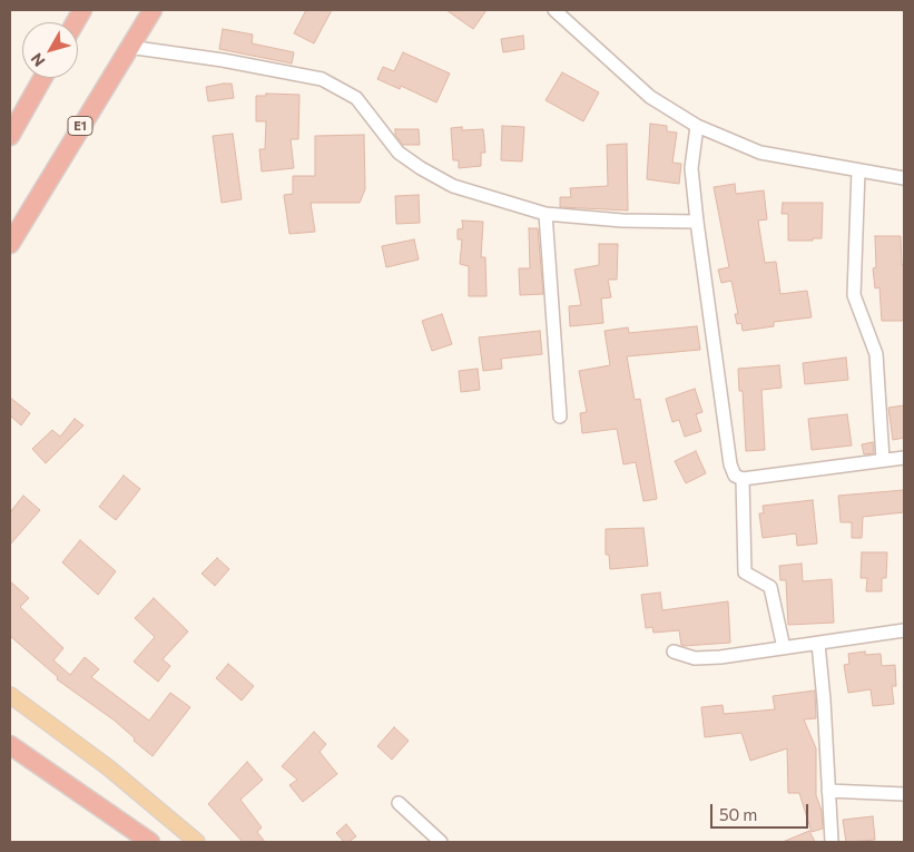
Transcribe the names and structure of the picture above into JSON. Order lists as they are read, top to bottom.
{
  "streets": {
    "highway": ["E1"]
  },
  "scale_bar": "50 m",
  "north": "bottom left"
}
